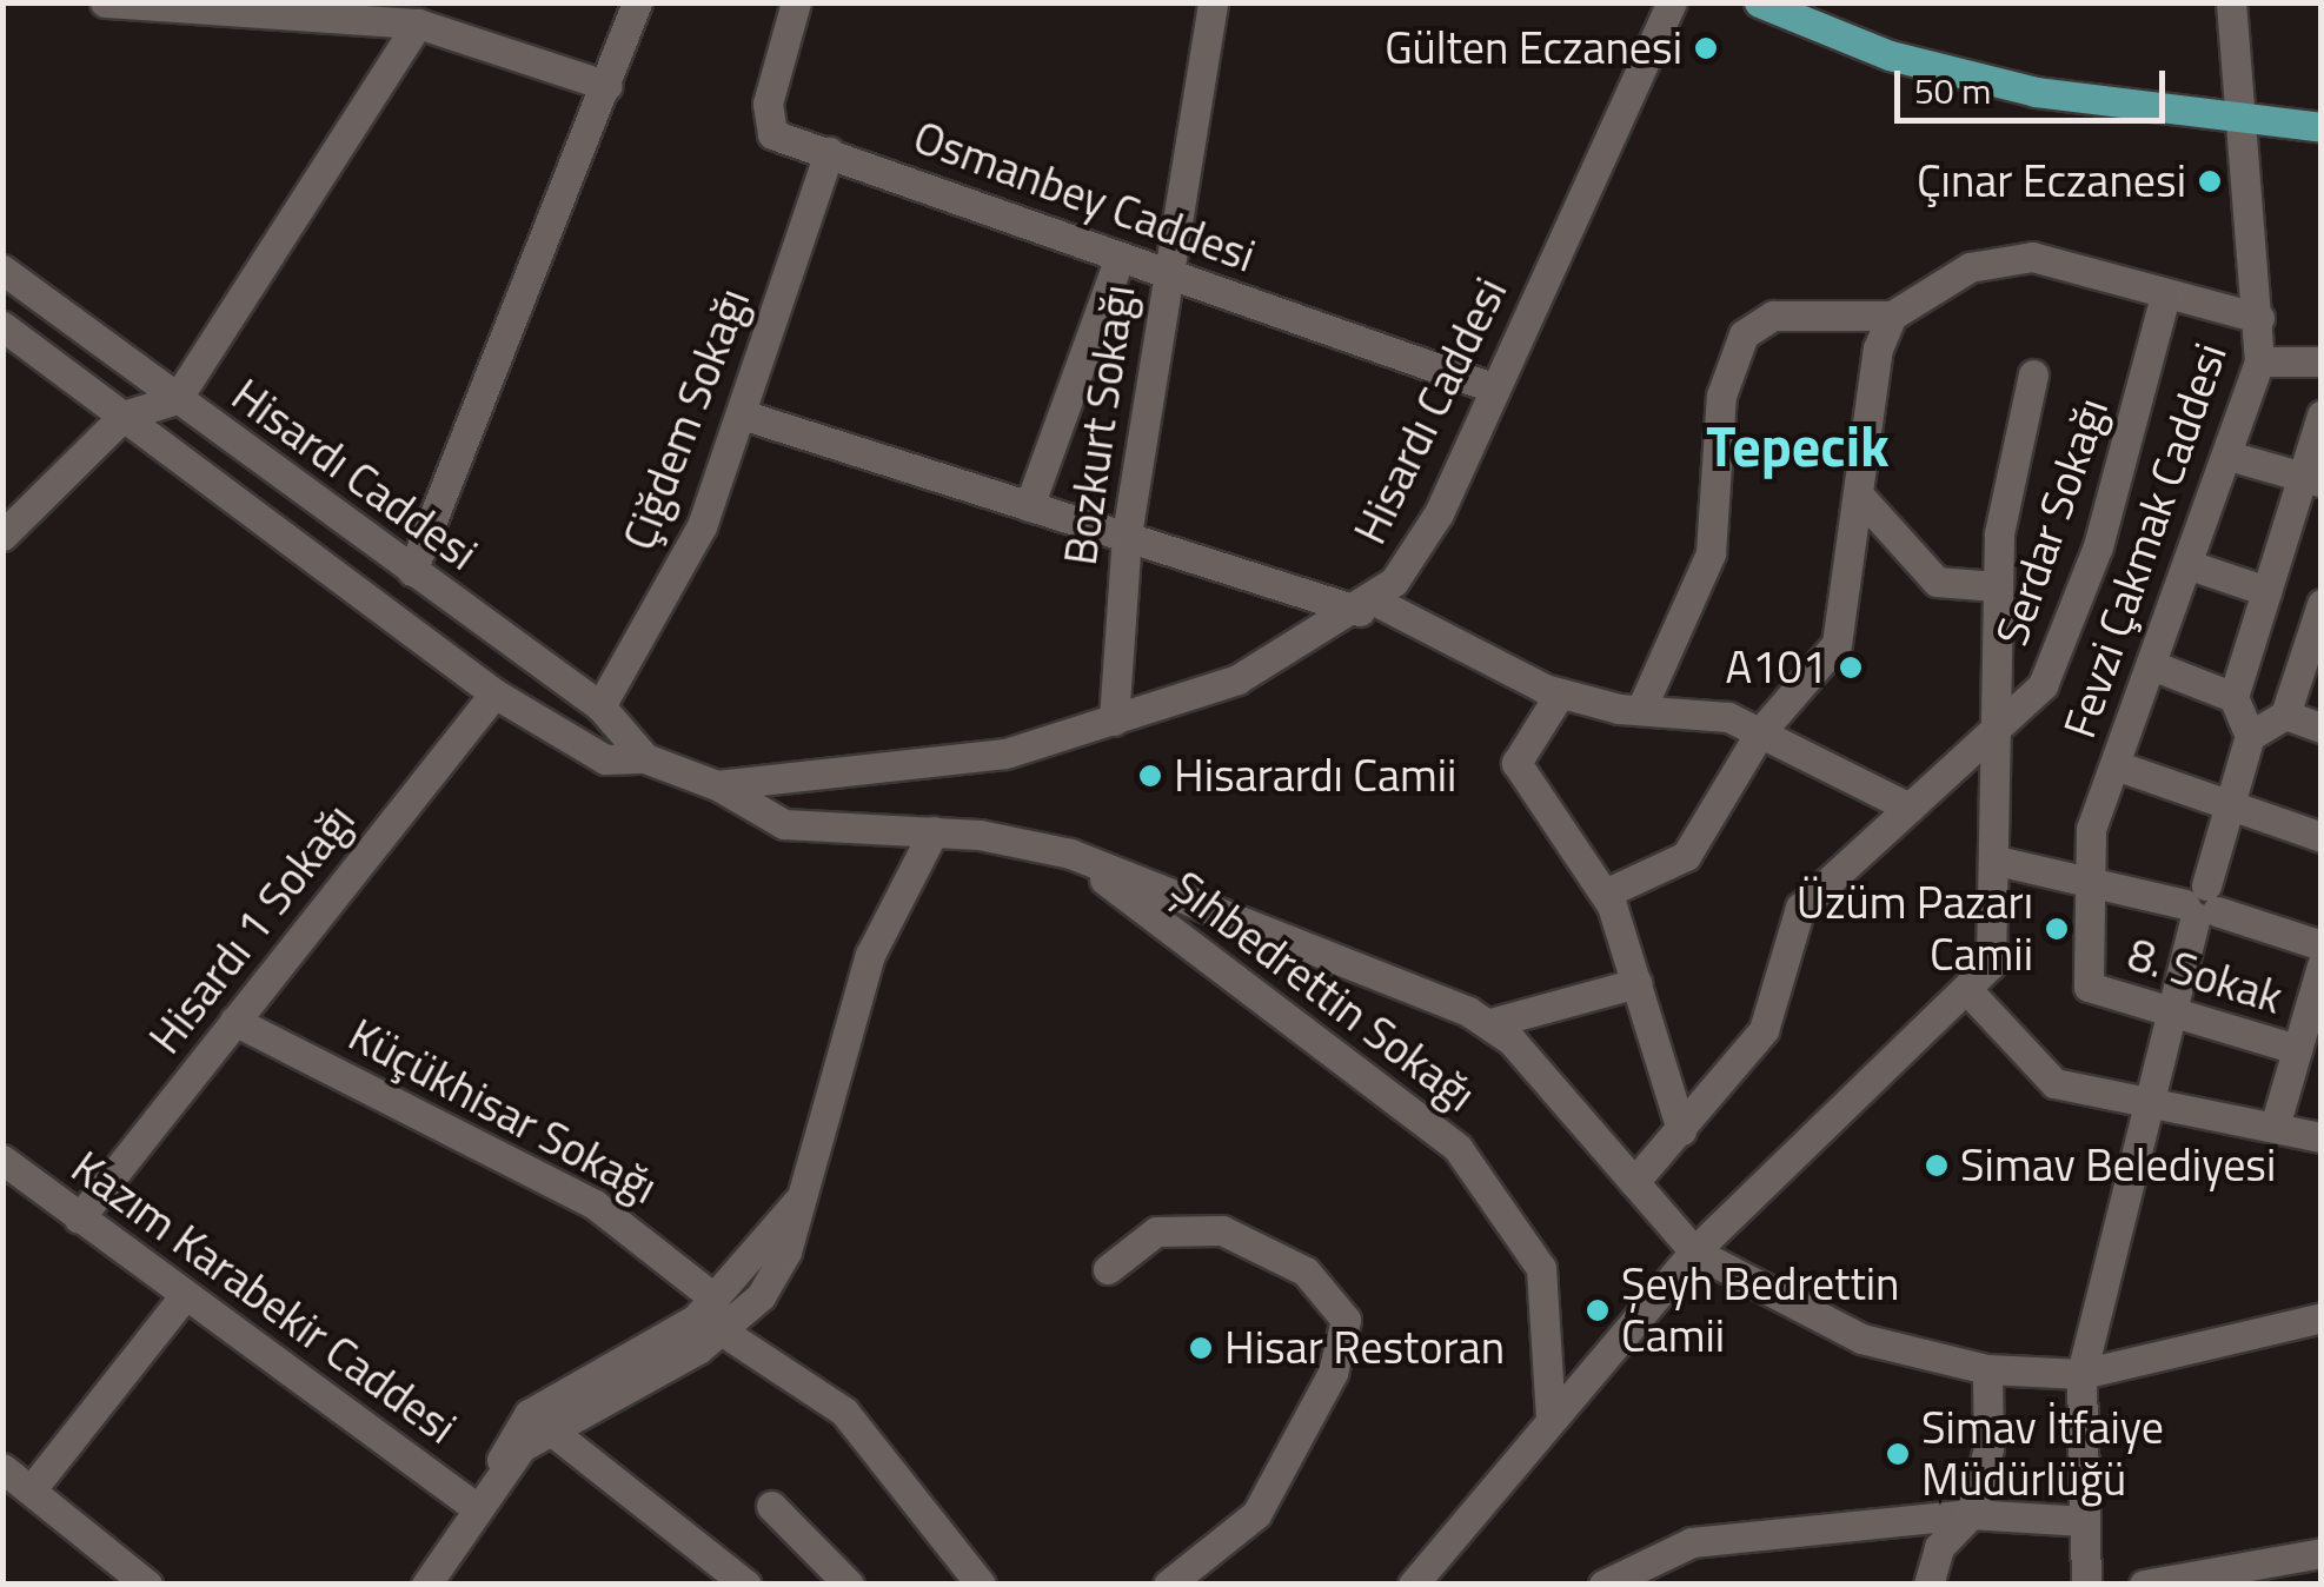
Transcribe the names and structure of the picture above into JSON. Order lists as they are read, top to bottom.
{
  "streets": {
    "street": [
      "Osmanbey Caddesi",
      "Hisardı Caddesi",
      "Çiğdem Sokağı",
      "Bozkurt Sokağı",
      "Serdar Sokağı",
      "Fevzi Çakmak Caddesi",
      "Hisardı 1 Sokağı",
      "8. Sokak",
      "Şıhbedrettin Sokağı",
      "Küçükhisar Sokağı",
      "Kazım Karabekir Caddesi"
    ]
  },
  "crossings": [
    ["Osmanbey Caddesi", "Hisardı Caddesi"],
    ["Osmanbey Caddesi", "Çiğdem Sokağı"],
    ["Osmanbey Caddesi", "Bozkurt Sokağı"],
    ["Hisardı Caddesi", "Çiğdem Sokağı"],
    ["Hisardı Caddesi", "Bozkurt Sokağı"],
    ["Hisardı Caddesi", "Hisardı 1 Sokağı"],
    ["Fevzi Çakmak Caddesi", "8. Sokak"],
    ["Hisardı 1 Sokağı", "Küçükhisar Sokağı"],
    ["Hisardı 1 Sokağı", "Kazım Karabekir Caddesi"]
  ],
  "districts": ["Tepecik"],
  "places": [
    "Gülten Eczanesi",
    "Çınar Eczanesi",
    "A101",
    "Hisarardı Camii",
    "Üzüm Pazarı Camii",
    "Simav Belediyesi",
    "Şeyh Bedrettin Camii",
    "Hisar Restoran",
    "Simav İtfaiye Müdürlüğü"
  ],
  "scale_bar": "50 m"
}
